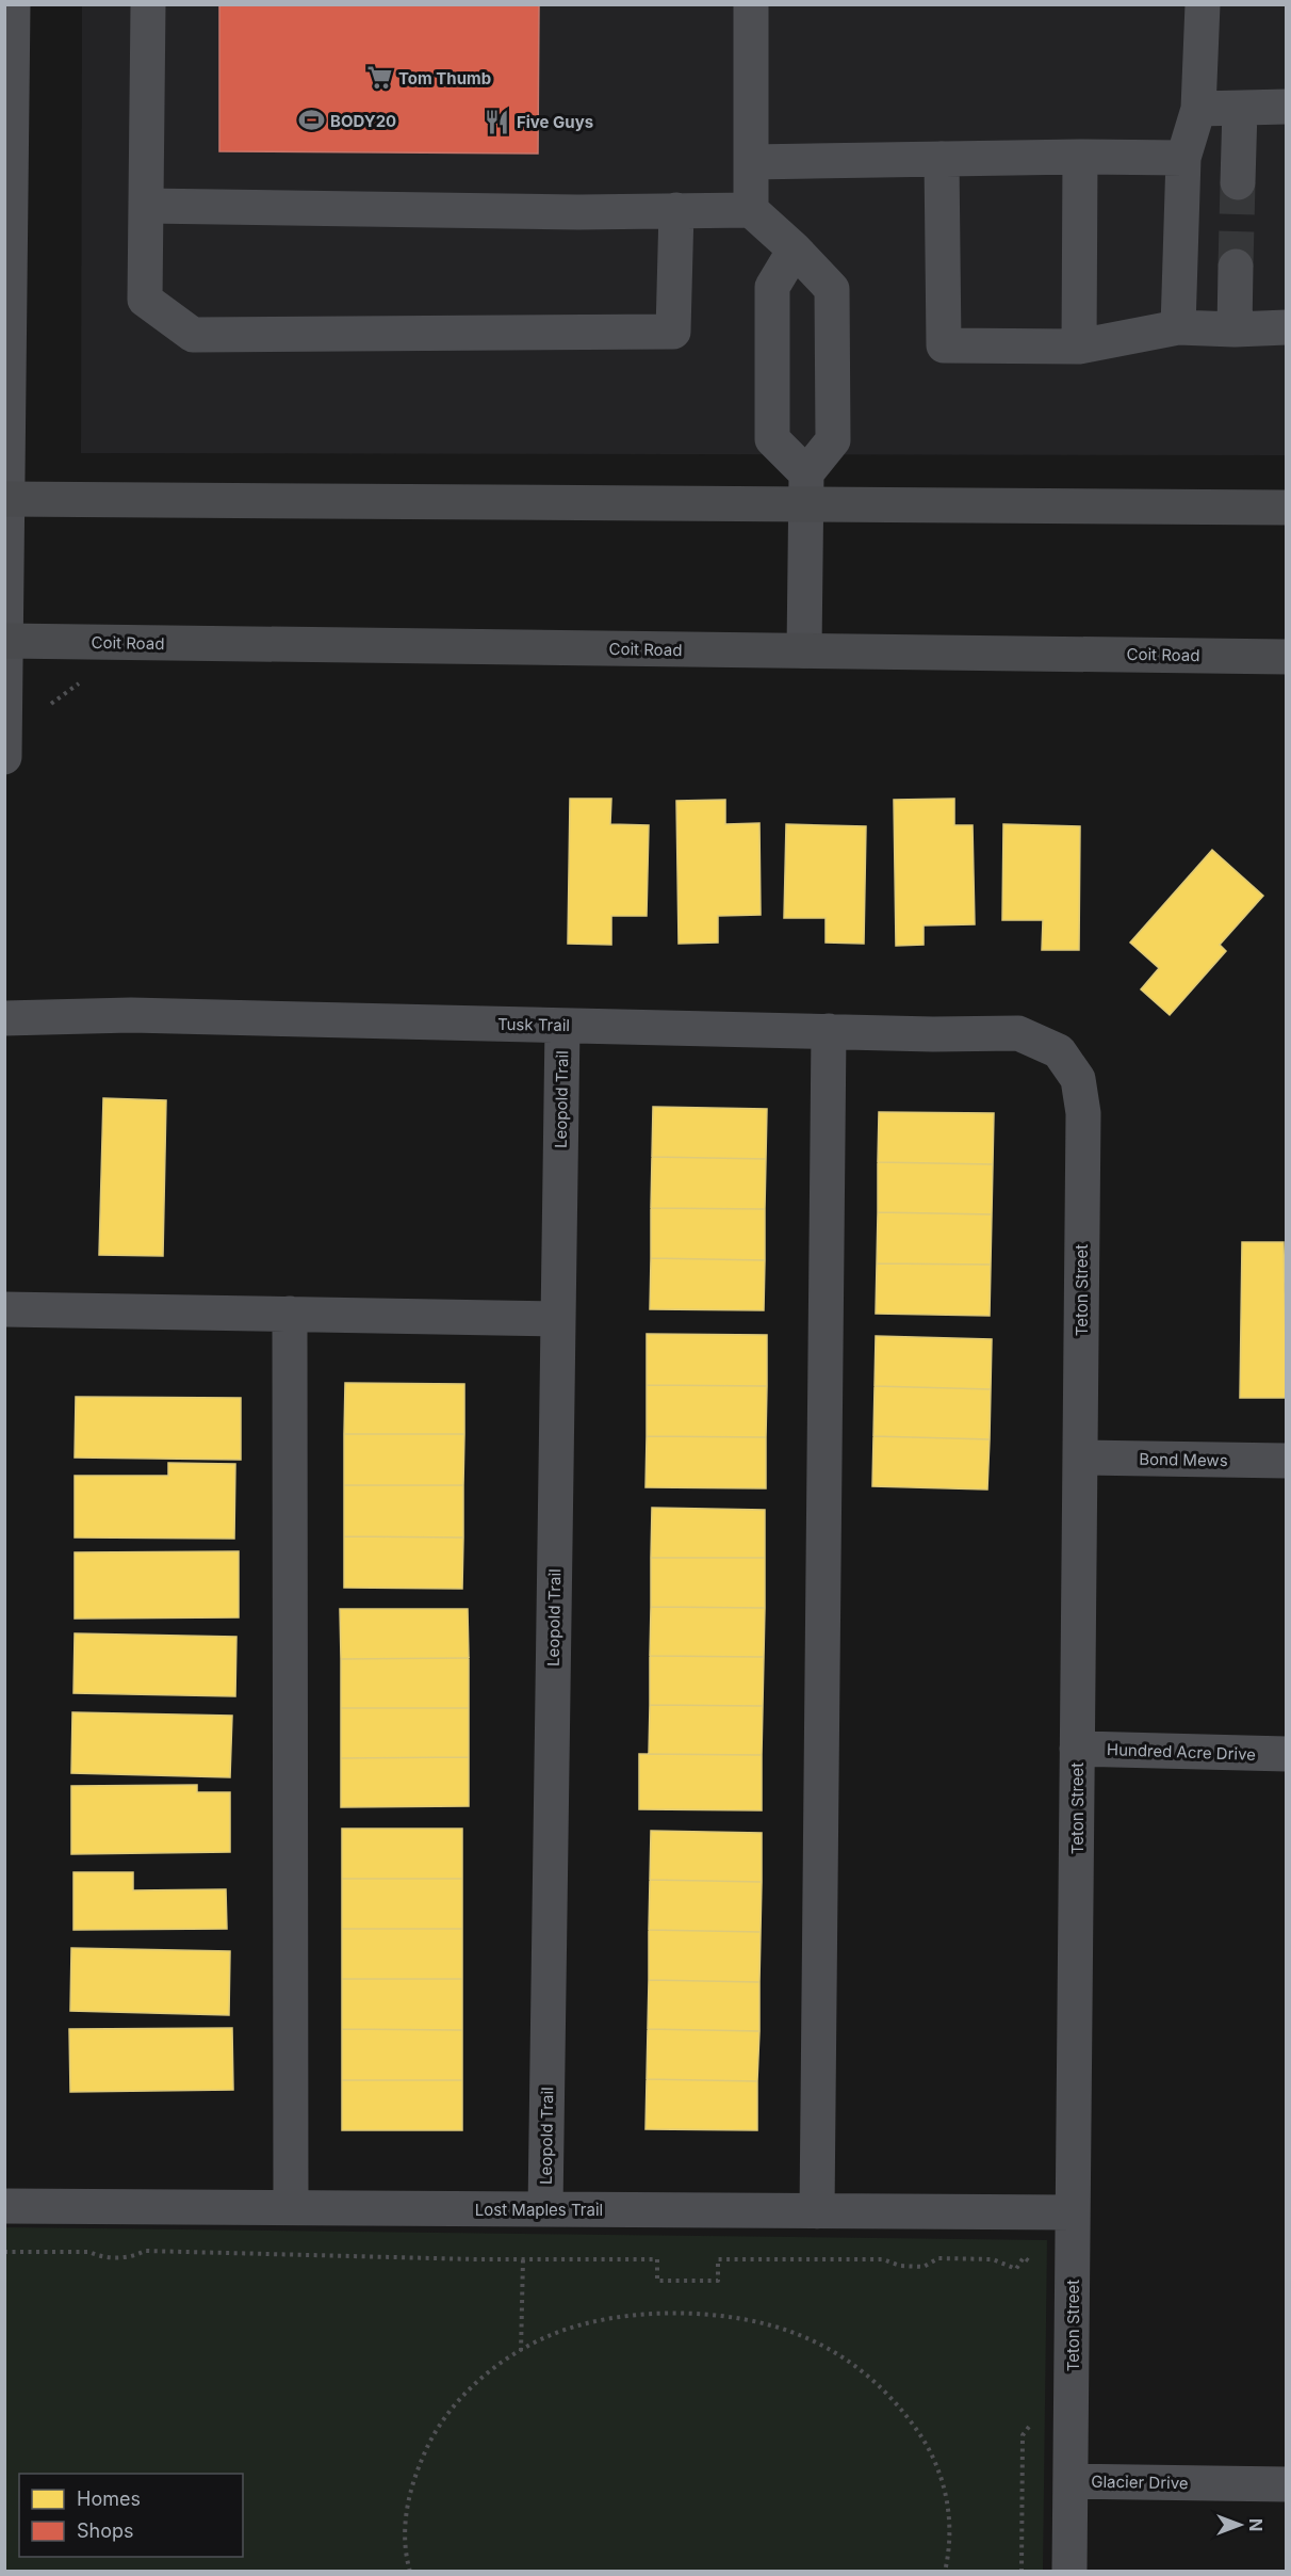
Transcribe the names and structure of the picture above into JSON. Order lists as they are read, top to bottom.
{
  "streets": {
    "main road": ["Coit Road"],
    "street": [
      "Tusk Trail",
      "Leopold Trail",
      "Teton Street",
      "Bond Mews",
      "Hundred Acre Drive",
      "Lost Maples Trail",
      "Glacier Drive"
    ]
  },
  "crossings": [
    ["Tusk Trail", "Leopold Trail"],
    ["Tusk Trail", "Teton Street"],
    ["Leopold Trail", "Lost Maples Trail"],
    ["Teton Street", "Bond Mews"],
    ["Teton Street", "Hundred Acre Drive"],
    ["Teton Street", "Lost Maples Trail"],
    ["Teton Street", "Glacier Drive"]
  ],
  "places": {
    "supermarket": ["Tom Thumb"],
    "sports": ["BODY20"],
    "restaurant": ["Five Guys"]
  },
  "legend": ["Homes", "Shops"],
  "north": "right"
}
